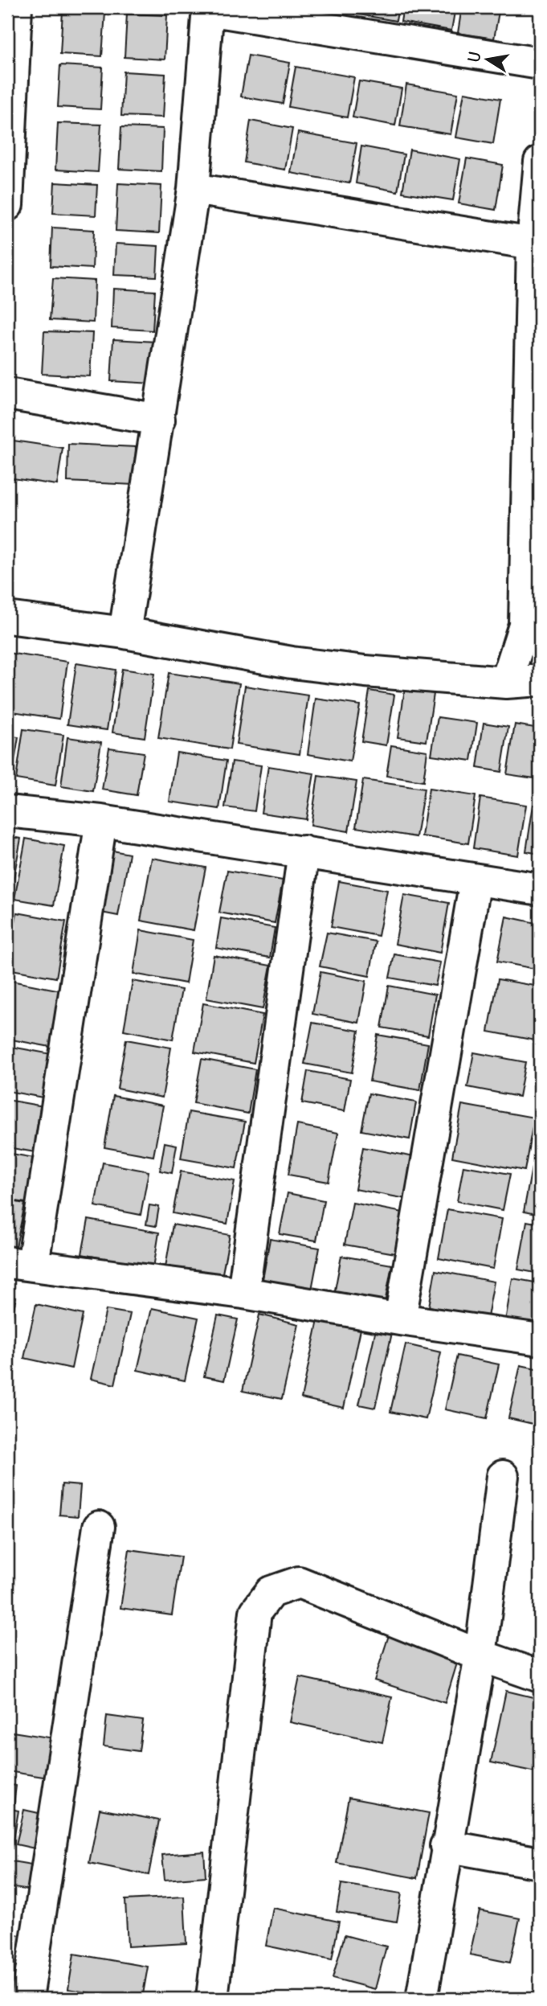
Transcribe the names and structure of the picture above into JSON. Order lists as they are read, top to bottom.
{
  "north": "left"
}
